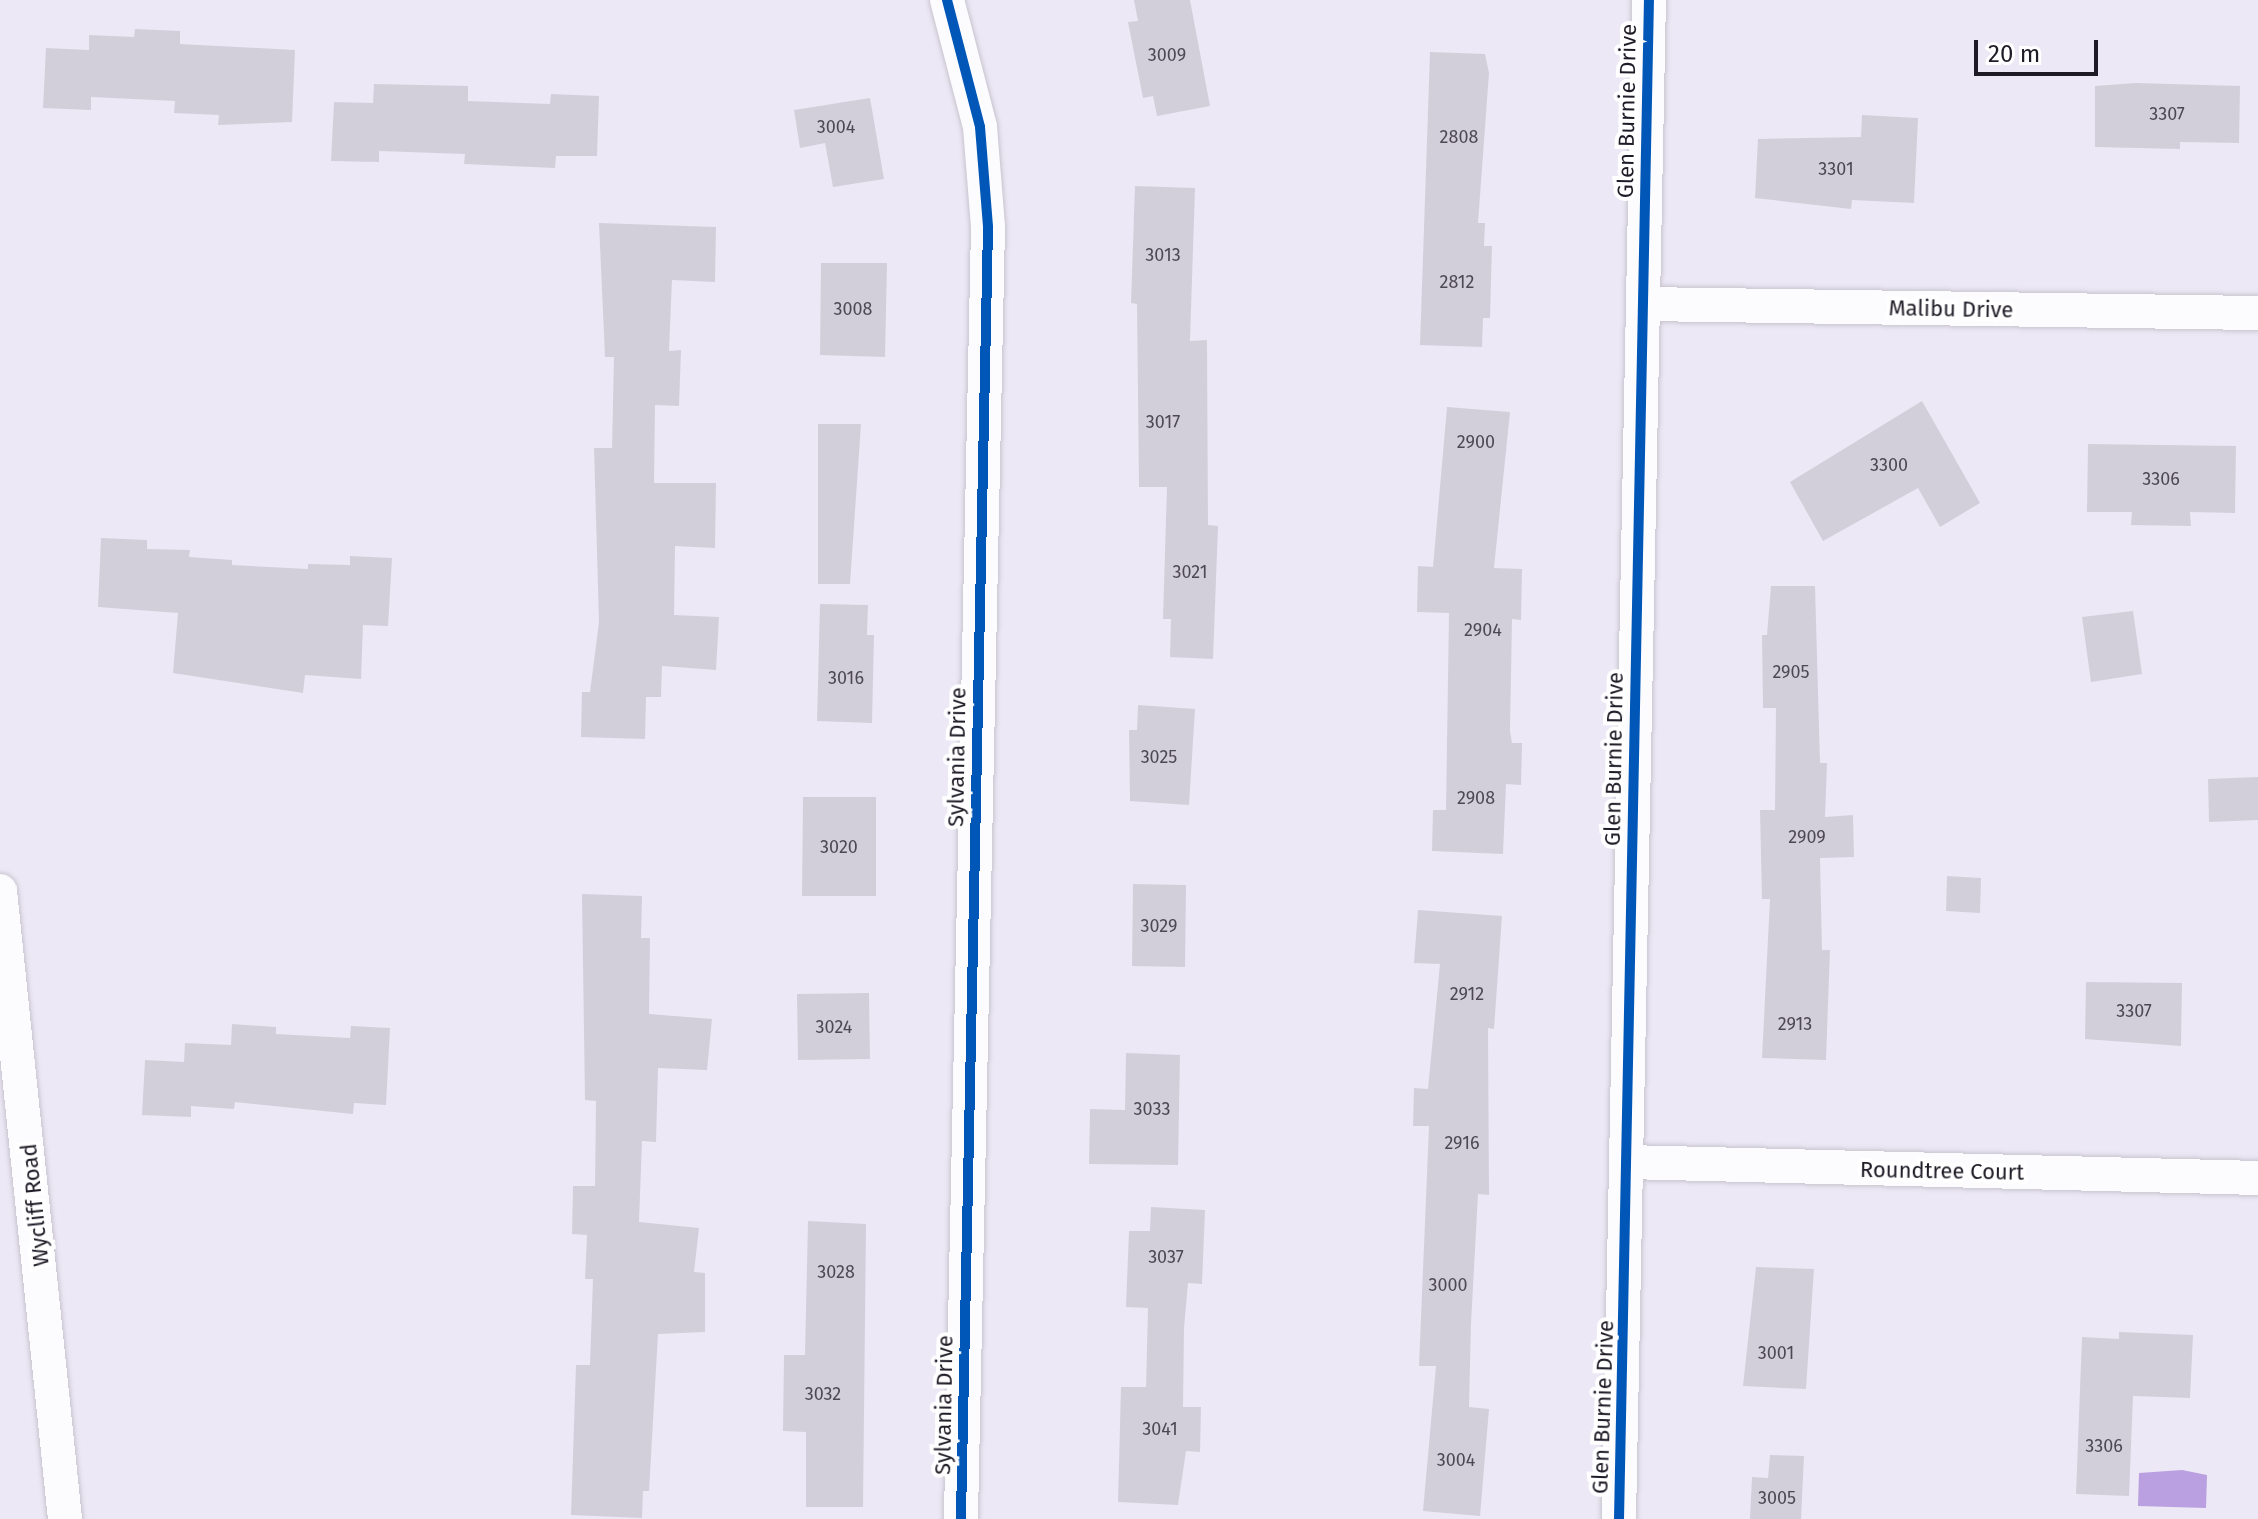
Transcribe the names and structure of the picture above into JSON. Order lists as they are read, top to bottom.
{
  "streets": {
    "street": [
      "Glen Burnie Drive",
      "Malibu Drive",
      "Sylvania Drive",
      "Roundtree Court",
      "Wycliff Road"
    ]
  },
  "crossings": [
    ["Glen Burnie Drive", "Malibu Drive"],
    ["Glen Burnie Drive", "Roundtree Court"]
  ],
  "house_numbers": [
    "3009",
    "3307",
    "3004",
    "2808",
    "3301",
    "3013",
    "2812",
    "3008",
    "3017",
    "2900",
    "3300",
    "3306",
    "3021",
    "2904",
    "2905",
    "3016",
    "3025",
    "2908",
    "2909",
    "3020",
    "3029",
    "2912",
    "3307",
    "2913",
    "3024",
    "3033",
    "2916",
    "3037",
    "3028",
    "3000",
    "3001",
    "3032",
    "3041",
    "3306",
    "3004",
    "3005"
  ],
  "scale_bar": "20 m"
}
